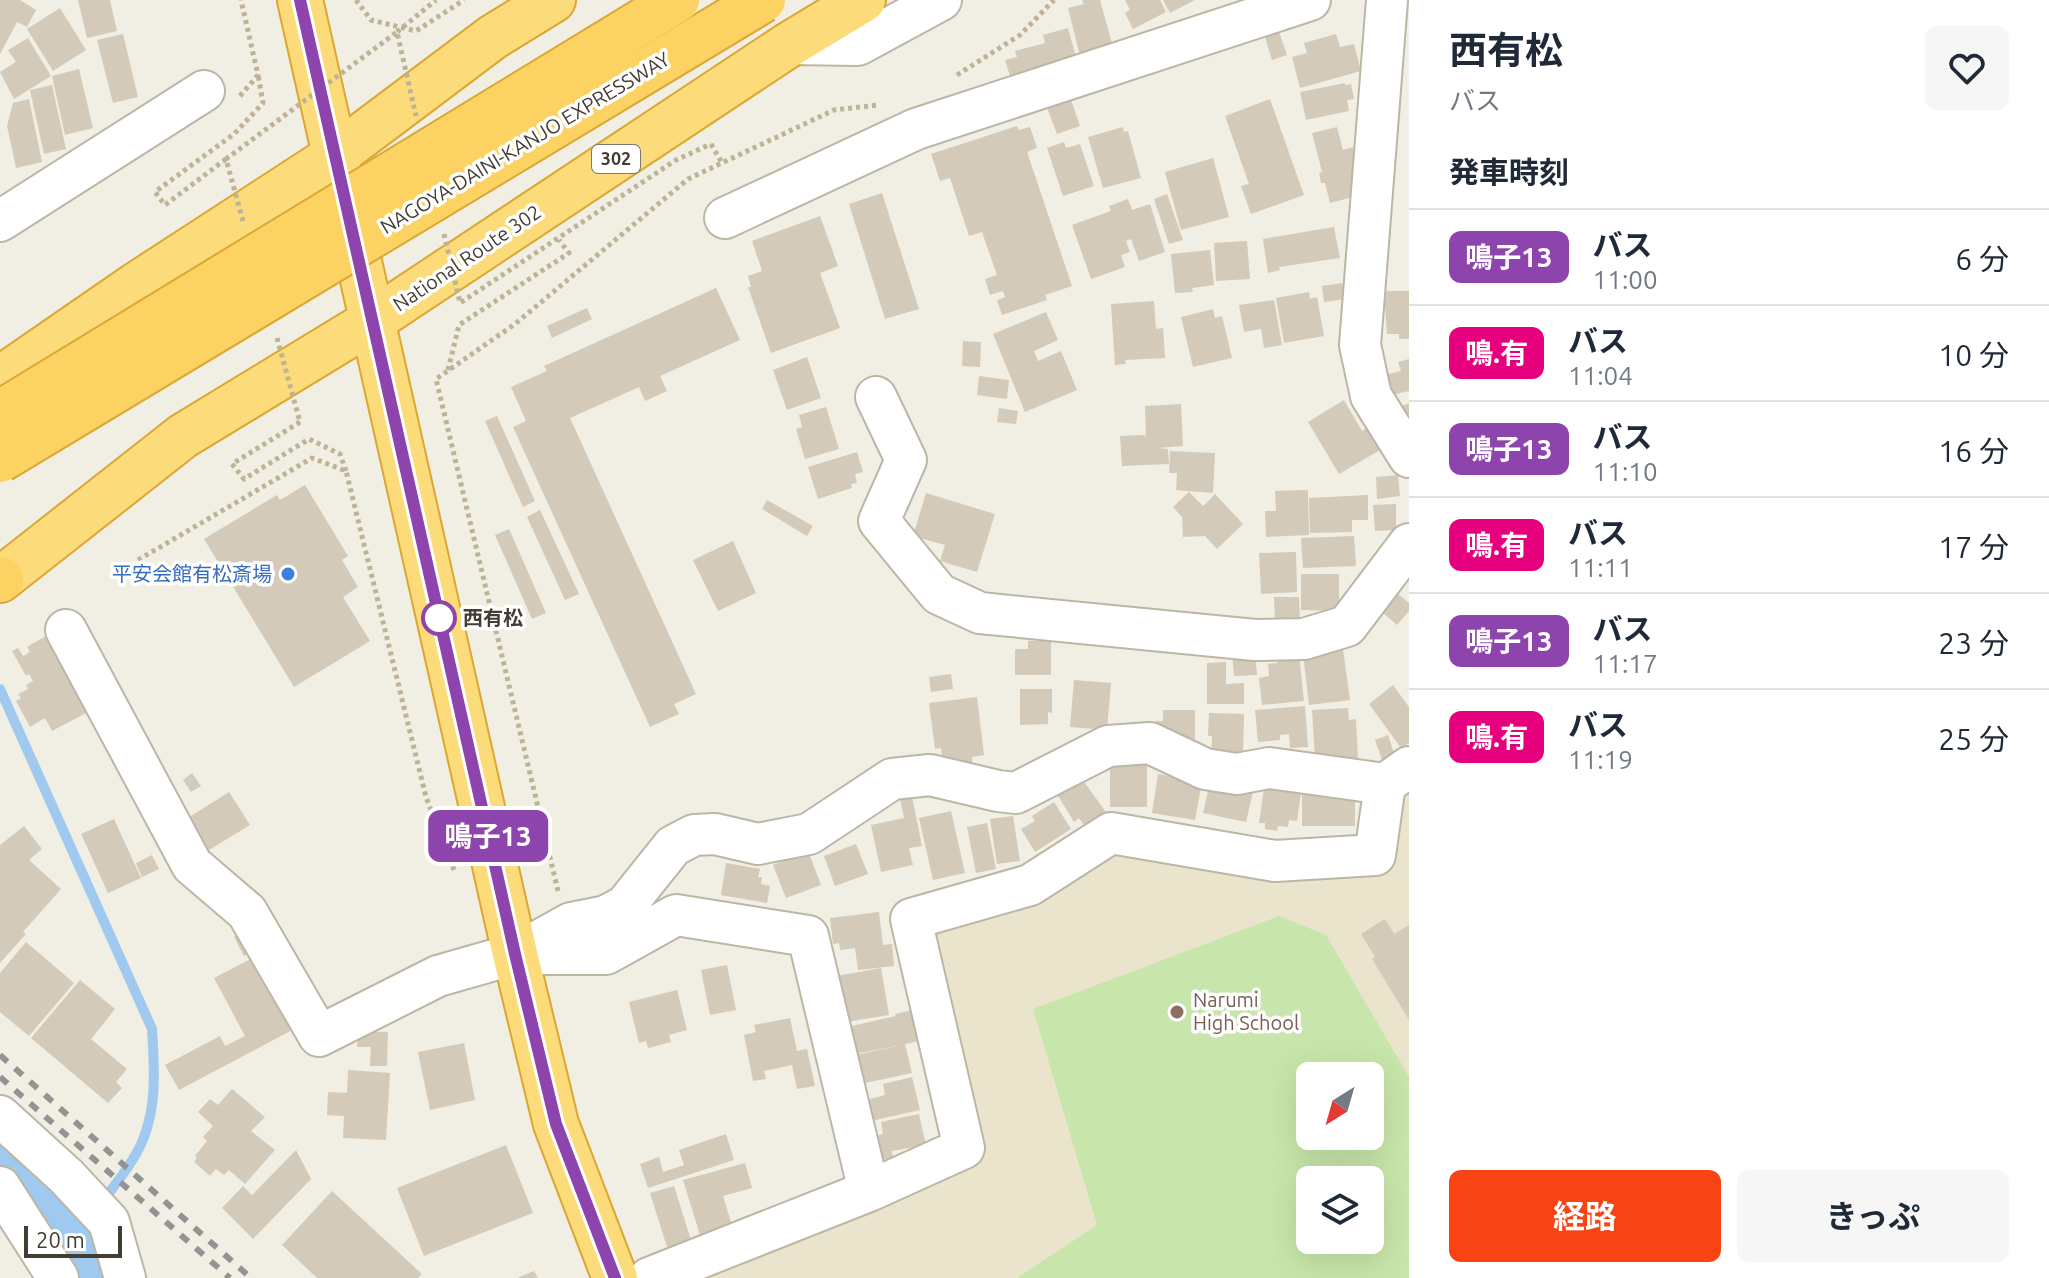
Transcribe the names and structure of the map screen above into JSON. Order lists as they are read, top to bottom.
{
  "streets": {
    "highway": ["NAGOYA-DAINI-KANJO EXPRESSWAY", "302", "National Route 302"]
  },
  "places": ["平安会館有松斎場", "西有松", "Narumi High School"],
  "lines": ["bus line 鳴子13"],
  "scale_bar": "20 m",
  "north": "bottom left",
  "page": {
    "on_map": "鳴子13",
    "heading": [
      ["西有松", "バス"],
      "発車時刻"
    ],
    "list": [
      {
        "mark": "鳴子13",
        "name": "バス",
        "note": "11:00",
        "value": "6 分"
      },
      {
        "mark": "鳴.有",
        "name": "バス",
        "note": "11:04",
        "value": "10 分"
      },
      {
        "mark": "鳴子13",
        "name": "バス",
        "note": "11:10",
        "value": "16 分"
      },
      {
        "mark": "鳴.有",
        "name": "バス",
        "note": "11:11",
        "value": "17 分"
      },
      {
        "mark": "鳴子13",
        "name": "バス",
        "note": "11:17",
        "value": "23 分"
      },
      {
        "mark": "鳴.有",
        "name": "バス",
        "note": "11:19",
        "value": "25 分"
      }
    ],
    "buttons": ["経路", "きっぷ"],
    "scale": "20 m"
  }
}
